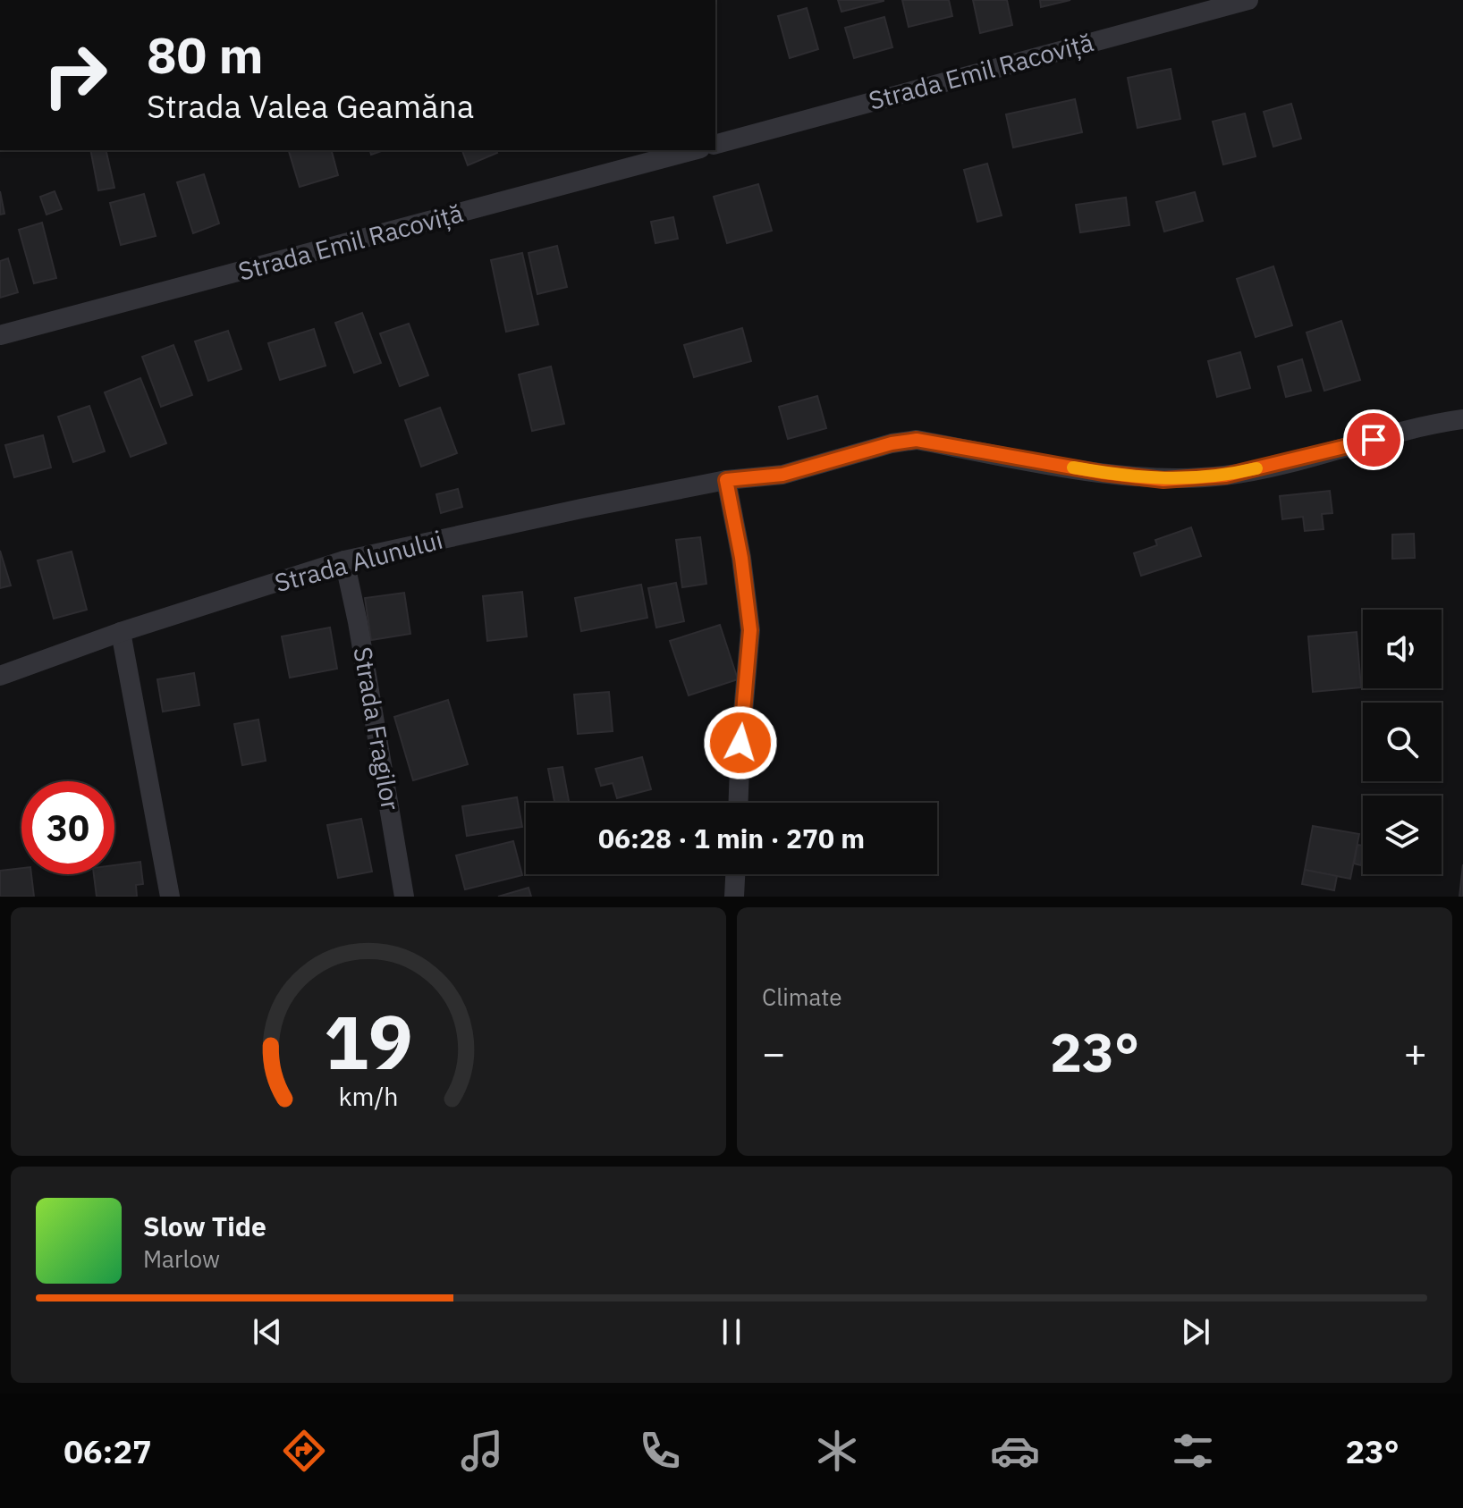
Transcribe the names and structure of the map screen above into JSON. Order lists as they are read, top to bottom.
{
  "streets": {
    "street": ["Strada Emil Racoviță", "Strada Alunului", "Strada Fragilor"]
  },
  "crossings": [
    ["Strada Alunului", "Strada Fragilor"]
  ],
  "page": {
    "turn": ["80 m", "Strada Valea Geamăna"],
    "limit": "30",
    "trip": "06:28 · 1 min · 270 m",
    "tile": "Climate",
    "heat": ["−", "23°", "+"],
    "song": ["Slow Tide", "Marlow"],
    "tabs": ["06:27", "23°"],
    "gauge": ["19", "km/h"]
  }
}
